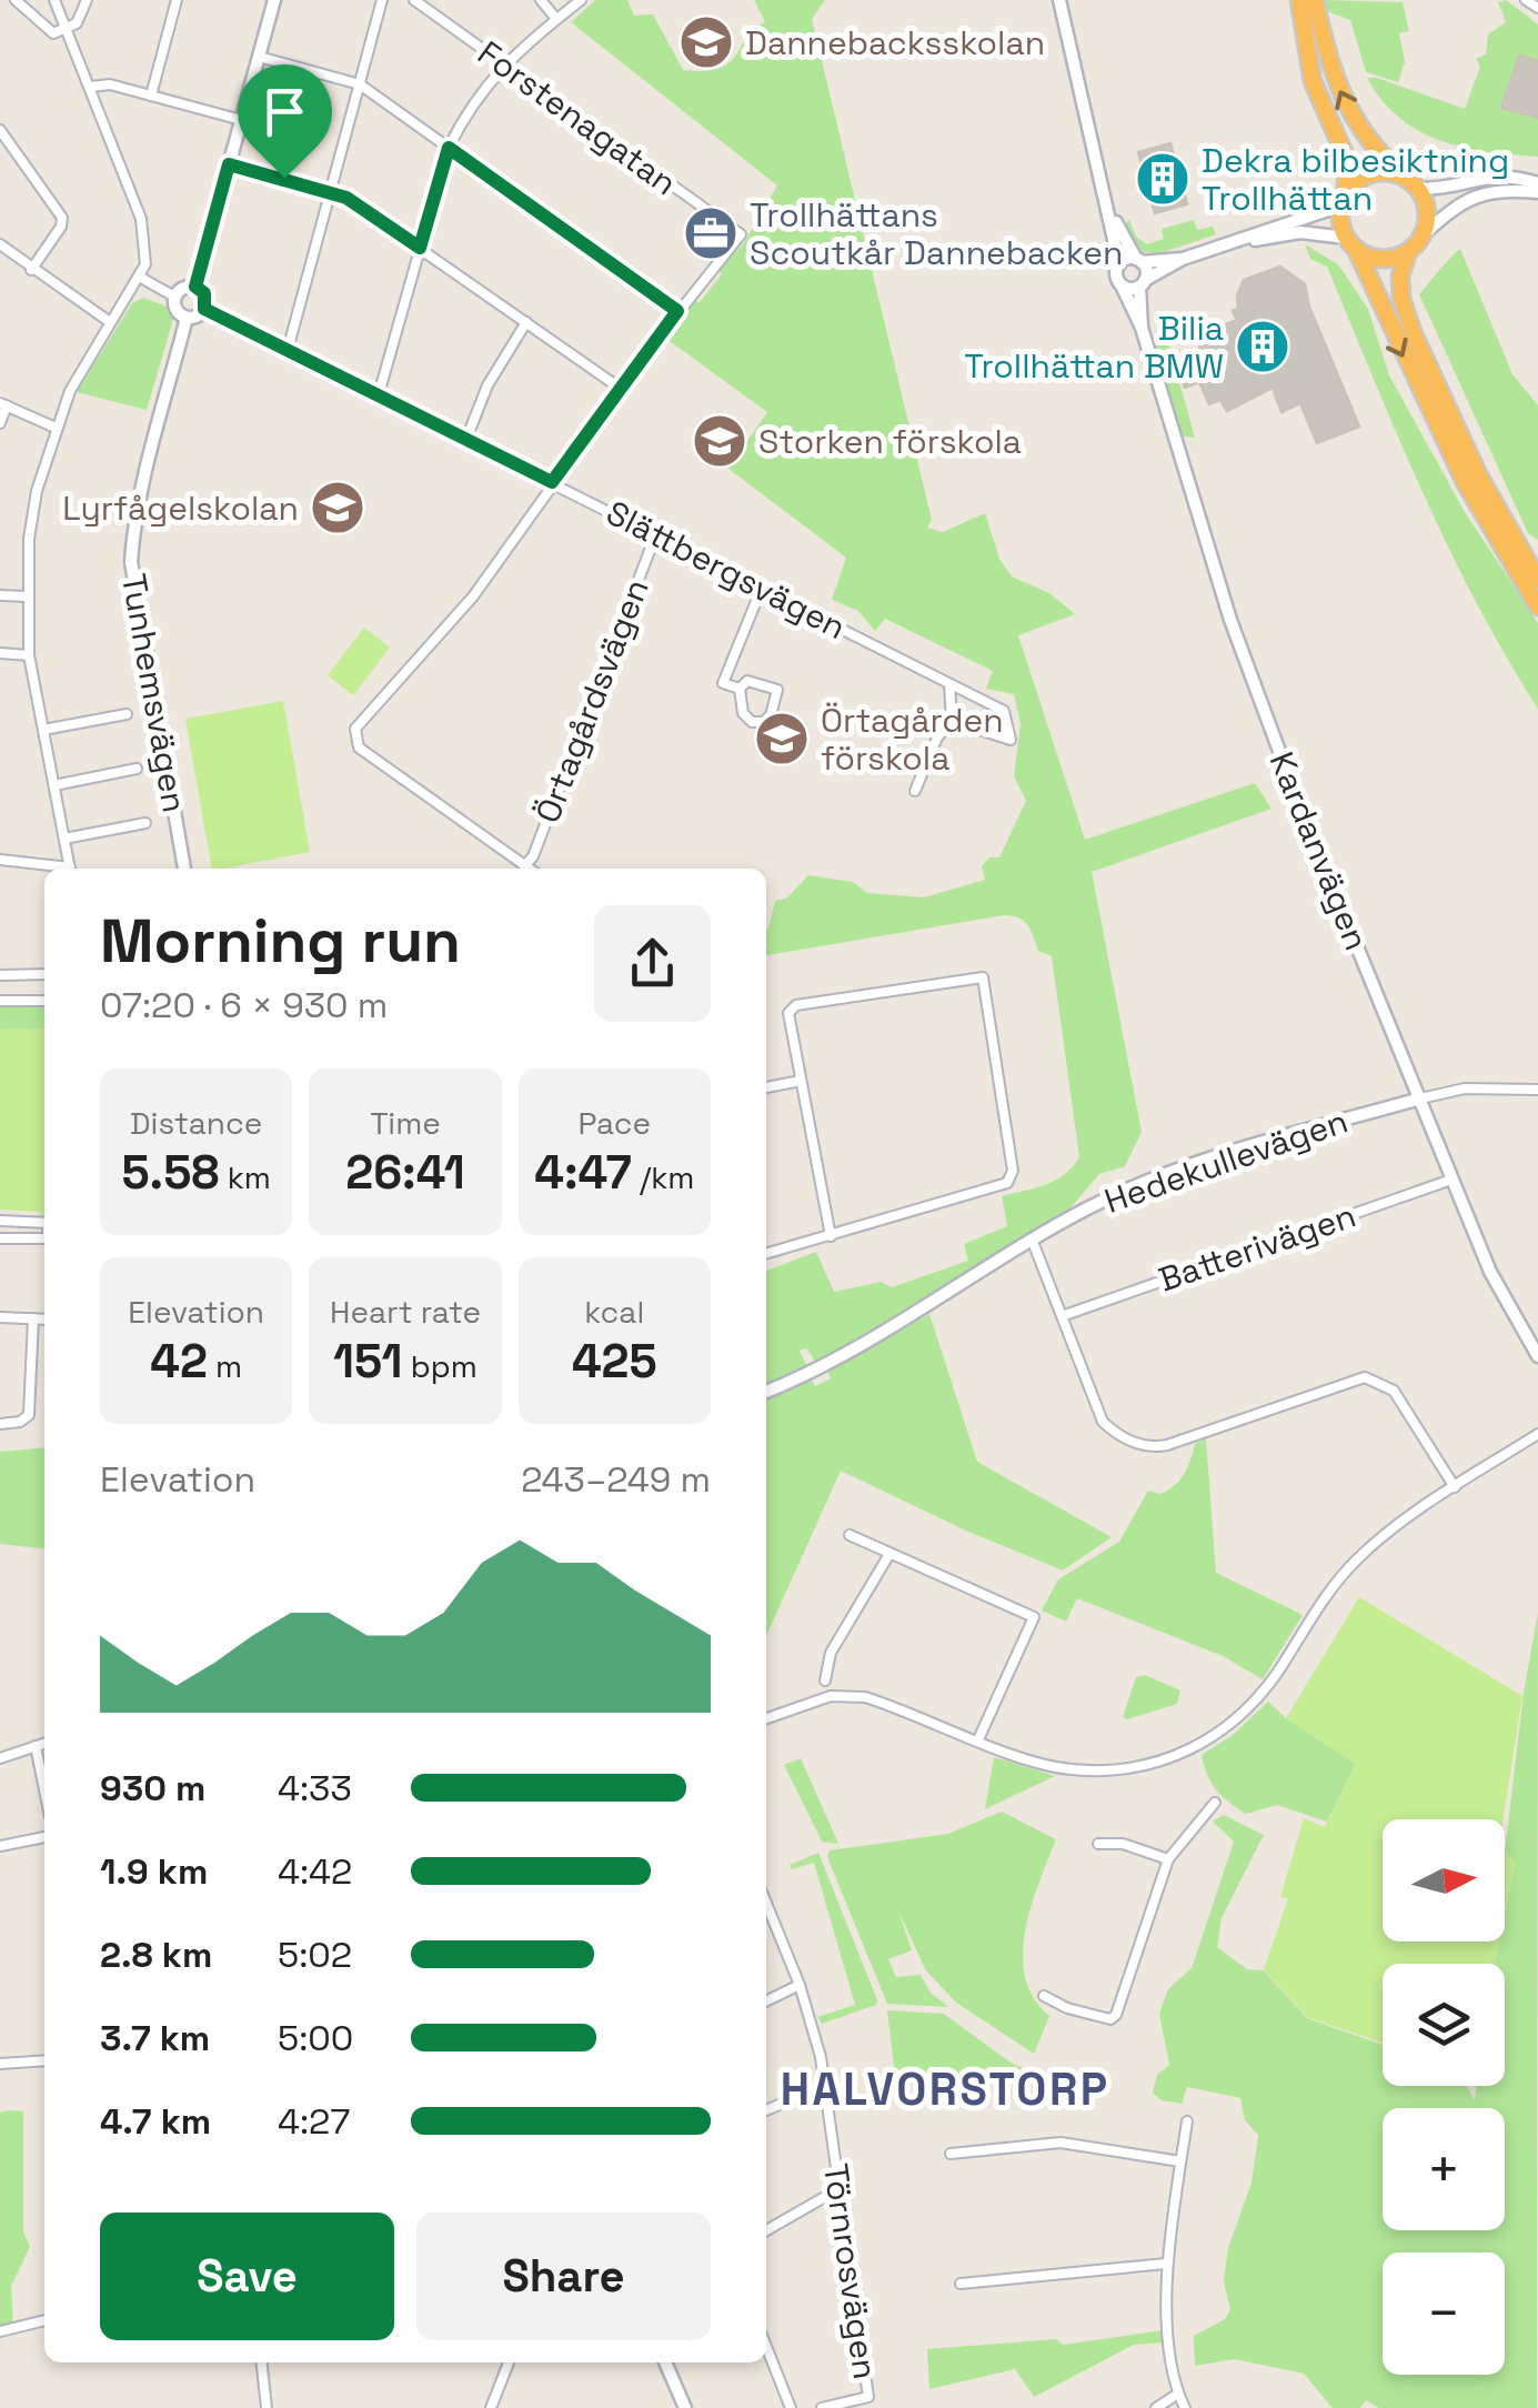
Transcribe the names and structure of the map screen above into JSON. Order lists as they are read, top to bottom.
{
  "streets": {
    "street": [
      "Forstenagatan",
      "Slättbergsvägen",
      "Tunhemsvägen",
      "Örtagårdsvägen",
      "Kardanvägen",
      "Hedekullevägen",
      "Batterivägen",
      "Törnrosvägen"
    ]
  },
  "crossings": [
    ["Slättbergsvägen", "Tunhemsvägen"],
    ["Slättbergsvägen", "Örtagårdsvägen"],
    ["Kardanvägen", "Hedekullevägen"],
    ["Kardanvägen", "Batterivägen"]
  ],
  "districts": ["HALVORSTORP"],
  "places": {
    "school or university": [
      "Dannebacksskolan",
      "Storken förskola",
      "Lyrfågelskolan",
      "Örtagården förskola"
    ],
    "building": ["Dekra bilbesiktning Trollhättan", "Bilia Trollhättan BMW"],
    "office": ["Trollhättans Scoutkår Dannebacken"]
  },
  "north": "right",
  "page": {
    "heading": ["Morning run", "07:20 · 6 × 930 m"],
    "stats": [
      ["Distance", "5.58 km"],
      ["Time", "26:41"],
      ["Pace", "4:47 /km"],
      ["Elevation", "42 m"],
      ["Heart rate", "151 bpm"],
      ["kcal", "425"]
    ],
    "chart": ["Elevation", "243–249 m"],
    "list": [
      {
        "name": "930 m",
        "note": "4:33"
      },
      {
        "name": "1.9 km",
        "note": "4:42"
      },
      {
        "name": "2.8 km",
        "note": "5:02"
      },
      {
        "name": "3.7 km",
        "note": "5:00"
      },
      {
        "name": "4.7 km",
        "note": "4:27"
      }
    ],
    "map_buttons": ["+", "−"],
    "buttons": ["Save", "Share"]
  }
}
